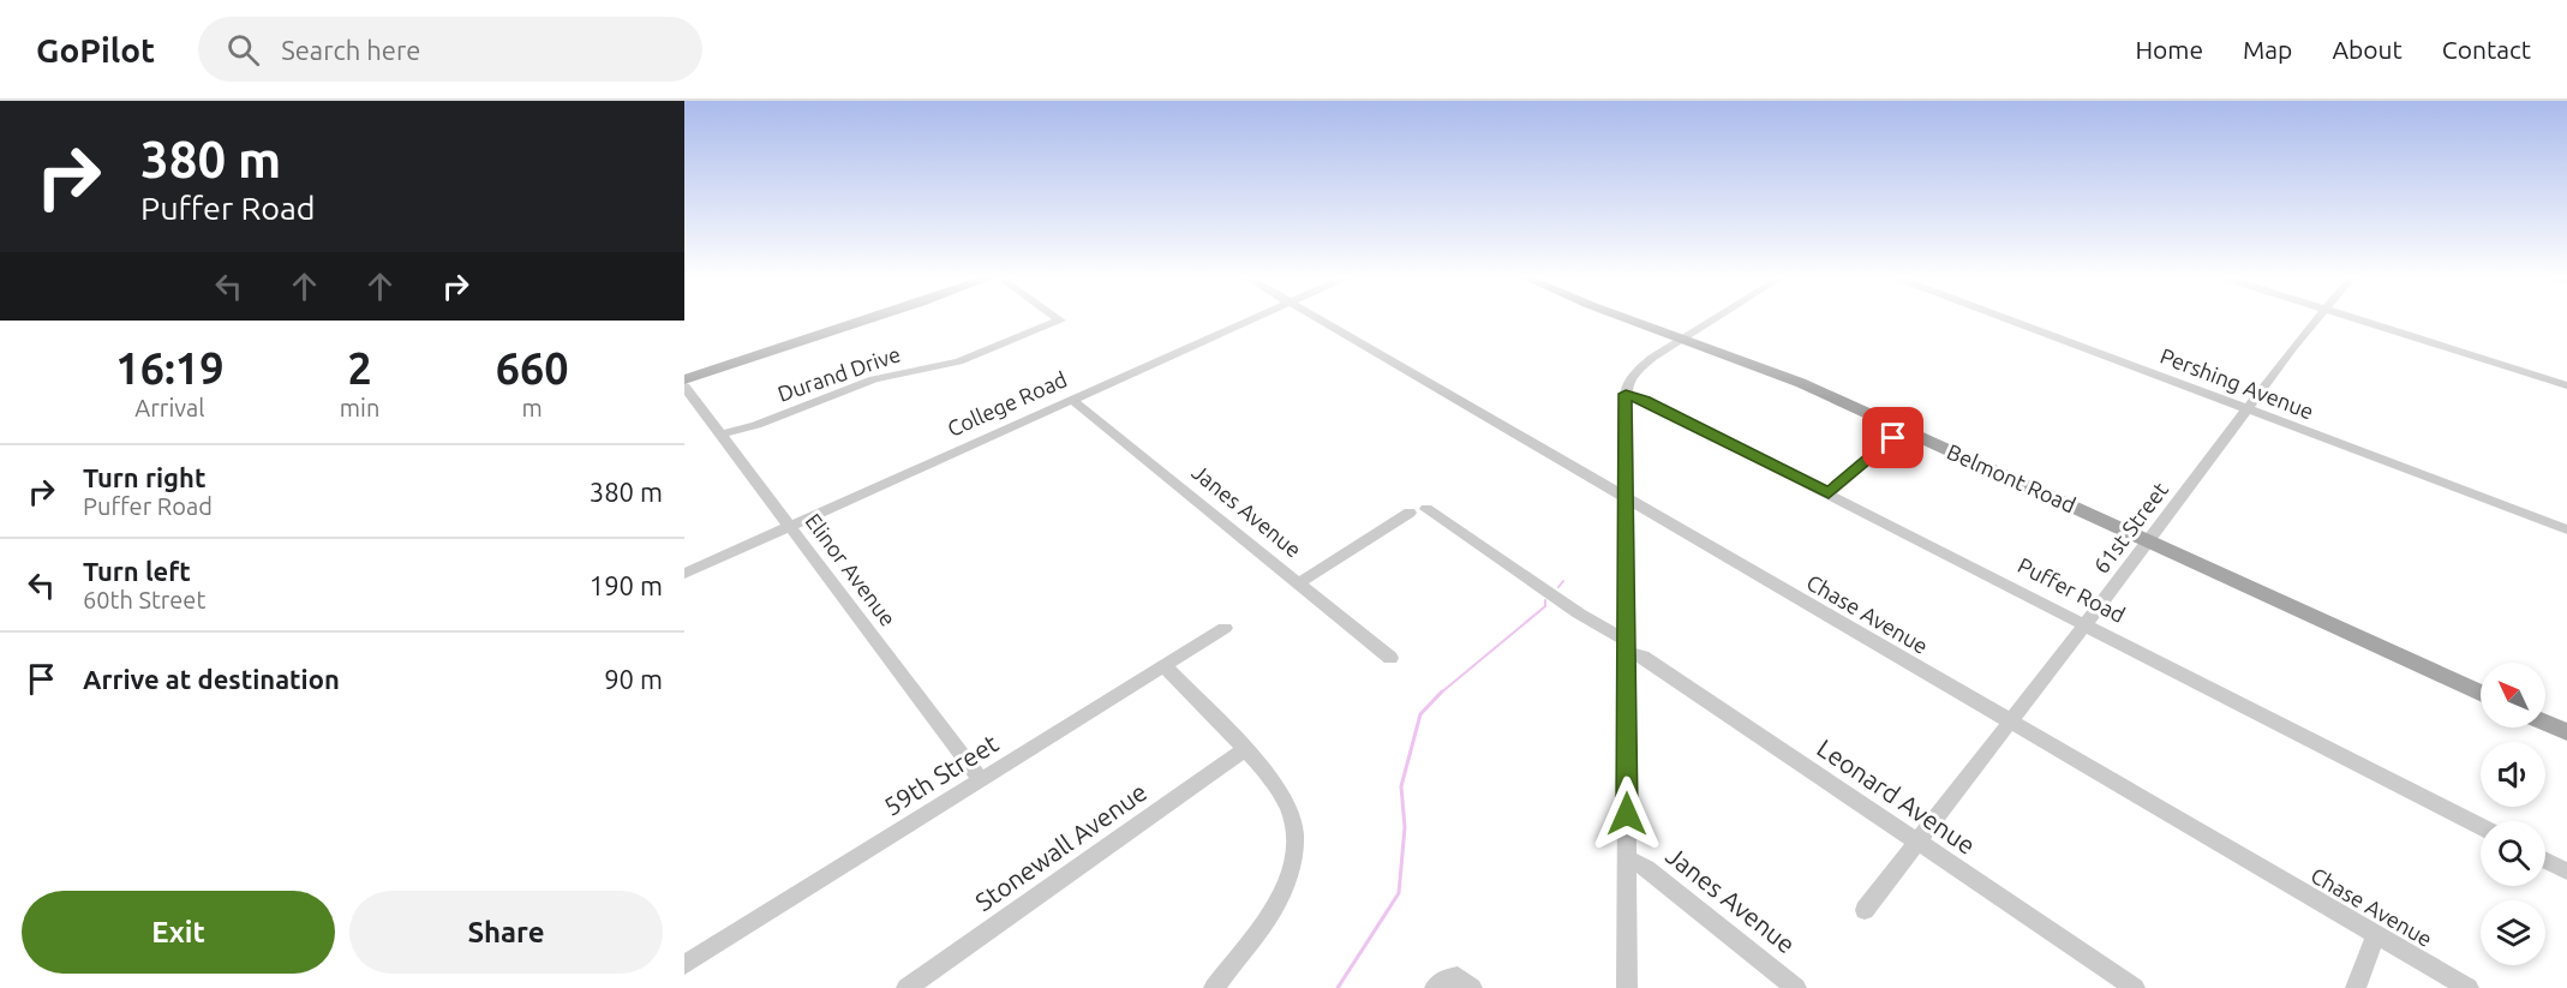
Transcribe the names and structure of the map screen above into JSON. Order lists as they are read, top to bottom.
{
  "streets": {
    "main road": ["Belmont Road"],
    "street": [
      "Durand Drive",
      "Pershing Avenue",
      "College Road",
      "Janes Avenue",
      "61st Street",
      "Elinor Avenue",
      "Puffer Road",
      "Chase Avenue",
      "59th Street",
      "Leonard Avenue",
      "Stonewall Avenue"
    ]
  },
  "crossings": [
    ["Durand Drive", "Elinor Avenue"],
    ["Pershing Avenue", "61st Street"],
    ["College Road", "Janes Avenue"],
    ["College Road", "Elinor Avenue"],
    ["Belmont Road", "61st Street"],
    ["61st Street", "Puffer Road"],
    ["61st Street", "Chase Avenue"],
    ["61st Street", "Leonard Avenue"],
    ["Elinor Avenue", "59th Street"]
  ],
  "north": "top left",
  "page": {
    "header": "GoPilot",
    "search": "Search here",
    "nav": [
      "Home",
      "Map",
      "About",
      "Contact"
    ],
    "turn": ["380 m", "Puffer Road"],
    "eta": [
      "16:19",
      "Arrival",
      "2",
      "min",
      "660",
      "m"
    ],
    "list": [
      {
        "name": "Turn right",
        "note": "Puffer Road",
        "value": "380 m"
      },
      {
        "name": "Turn left",
        "note": "60th Street",
        "value": "190 m"
      },
      {
        "name": "Arrive at destination",
        "value": "90 m"
      }
    ],
    "buttons": ["Exit", "Share"]
  }
}
